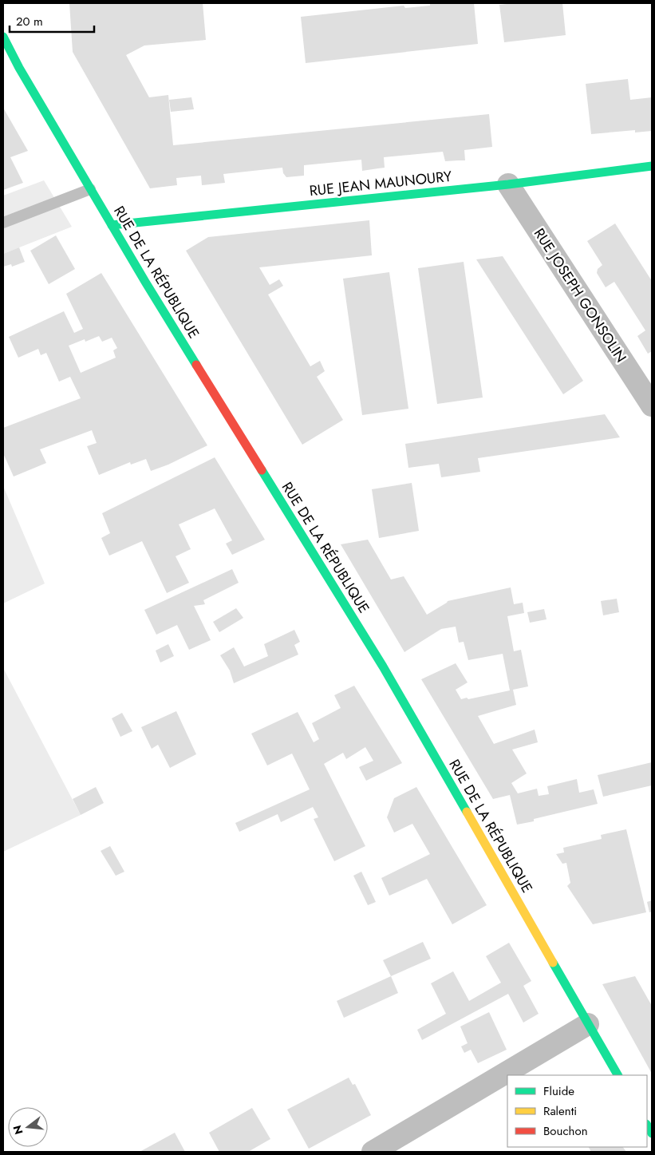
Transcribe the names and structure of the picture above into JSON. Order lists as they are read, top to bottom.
{
  "streets": {
    "main road": ["RUE JEAN MAUNOURY", "RUE DE LA RÉPUBLIQUE"],
    "street": ["RUE JOSEPH GONSOLIN"]
  },
  "crossings": [
    ["RUE JEAN MAUNOURY", "RUE DE LA RÉPUBLIQUE"],
    ["RUE JEAN MAUNOURY", "RUE JOSEPH GONSOLIN"]
  ],
  "legend": ["Fluide", "Ralenti", "Bouchon"],
  "scale_bar": "20 m",
  "north": "left"
}
